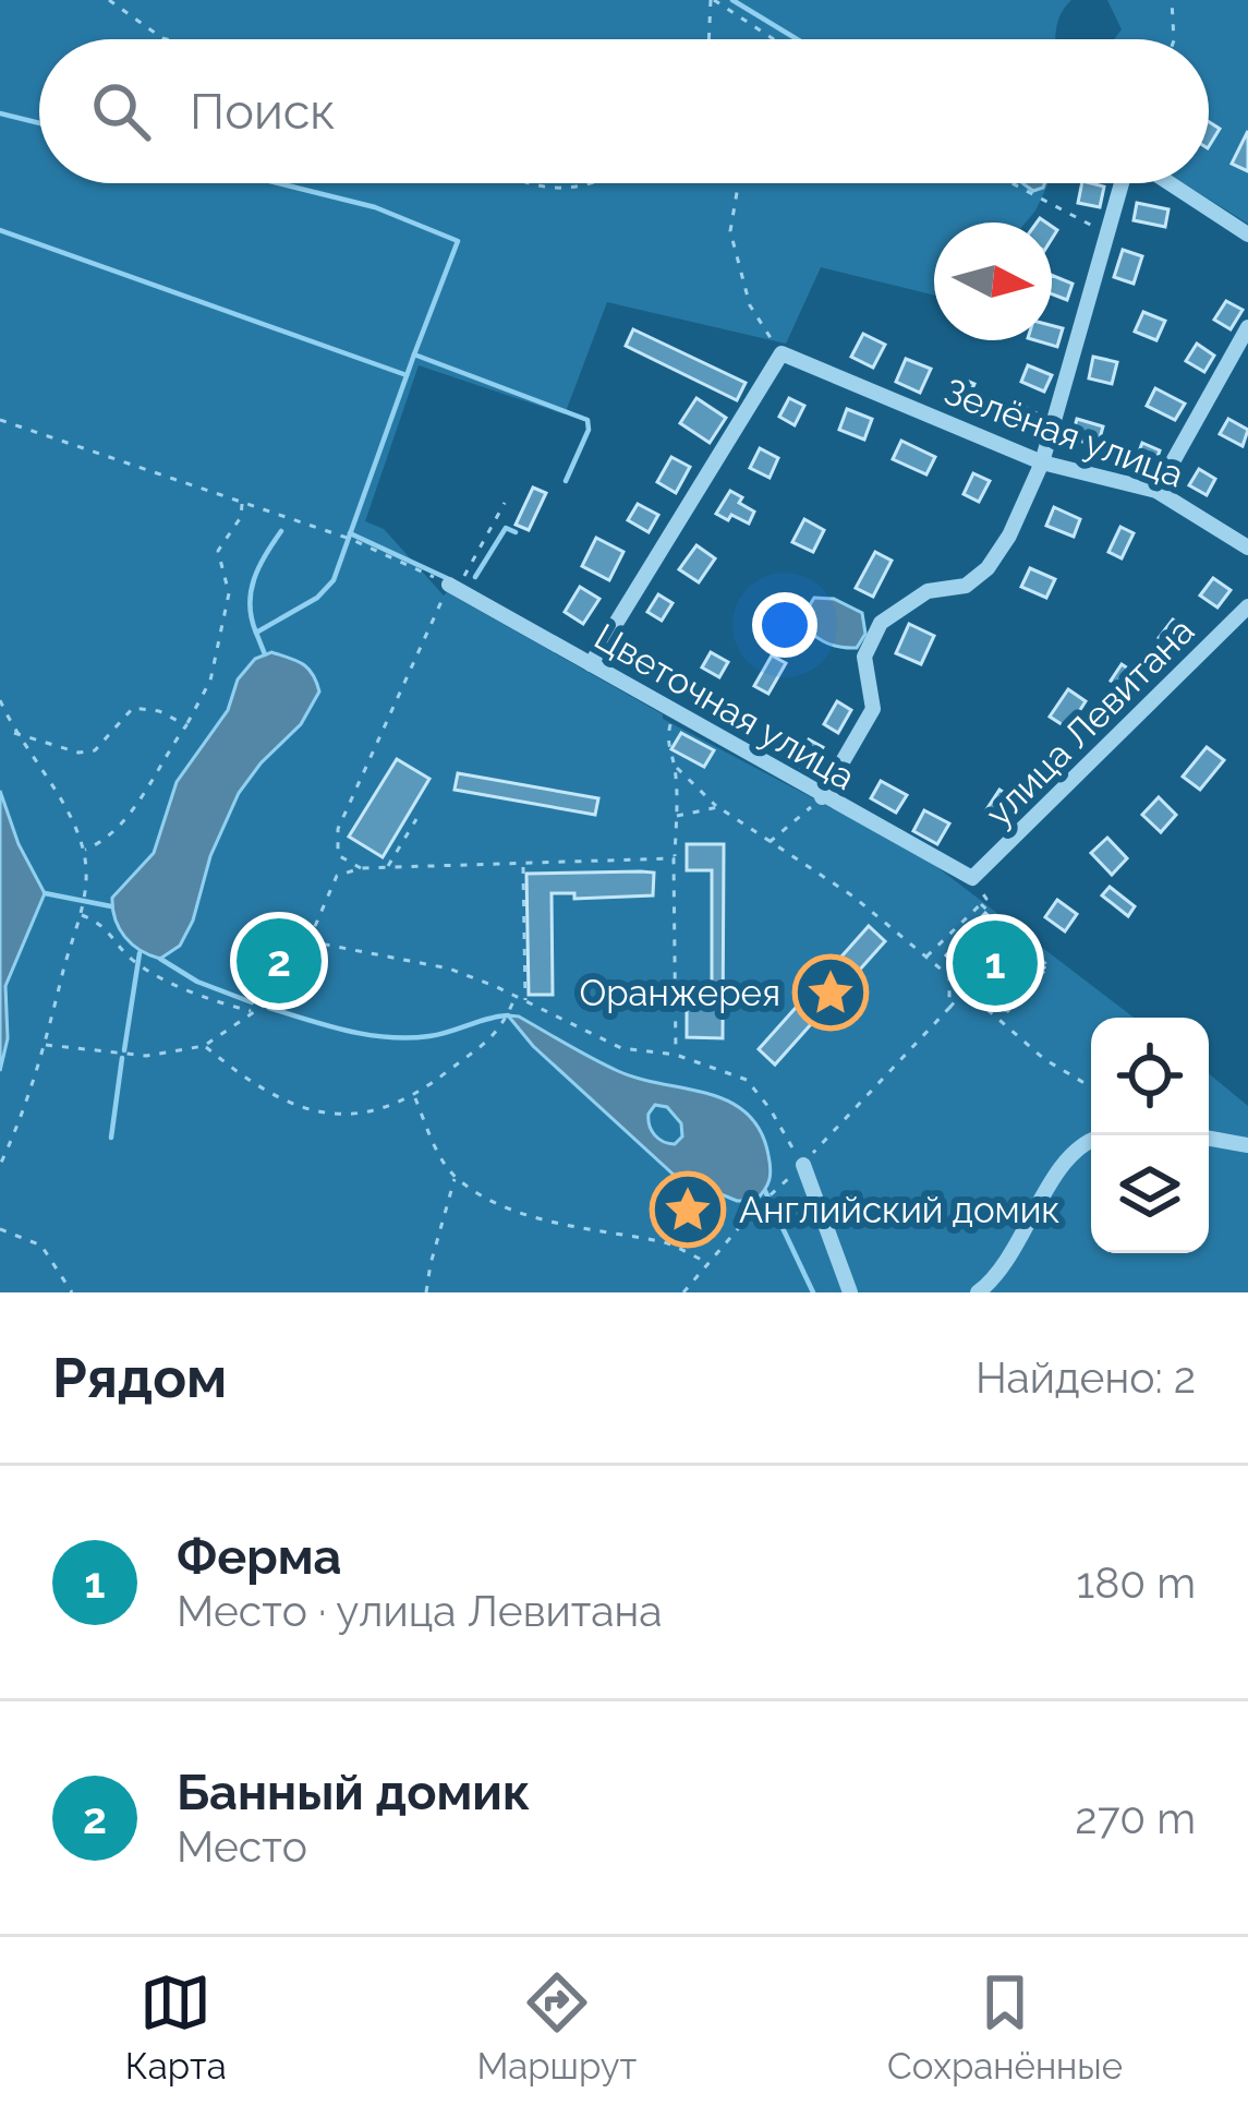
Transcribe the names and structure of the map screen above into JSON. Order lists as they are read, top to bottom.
{
  "streets": {
    "street": ["Зелёная улица", "Цветочная улица", "улица Левитана"]
  },
  "crossings": [
    ["Цветочная улица", "улица Левитана"]
  ],
  "places": {
    "place": ["Оранжерея", "Английский домик"]
  },
  "north": "right",
  "page": {
    "search": "Поиск",
    "pins": ["2", "1"],
    "heading": ["Рядом", "Найдено: 2"],
    "list": [
      {
        "mark": "1",
        "name": "Ферма",
        "note": "Место · улица Левитана",
        "value": "180 m"
      },
      {
        "mark": "2",
        "name": "Банный домик",
        "note": "Место",
        "value": "270 m"
      }
    ],
    "nav": ["Карта", "Маршрут", "Сохранённые"]
  }
}
